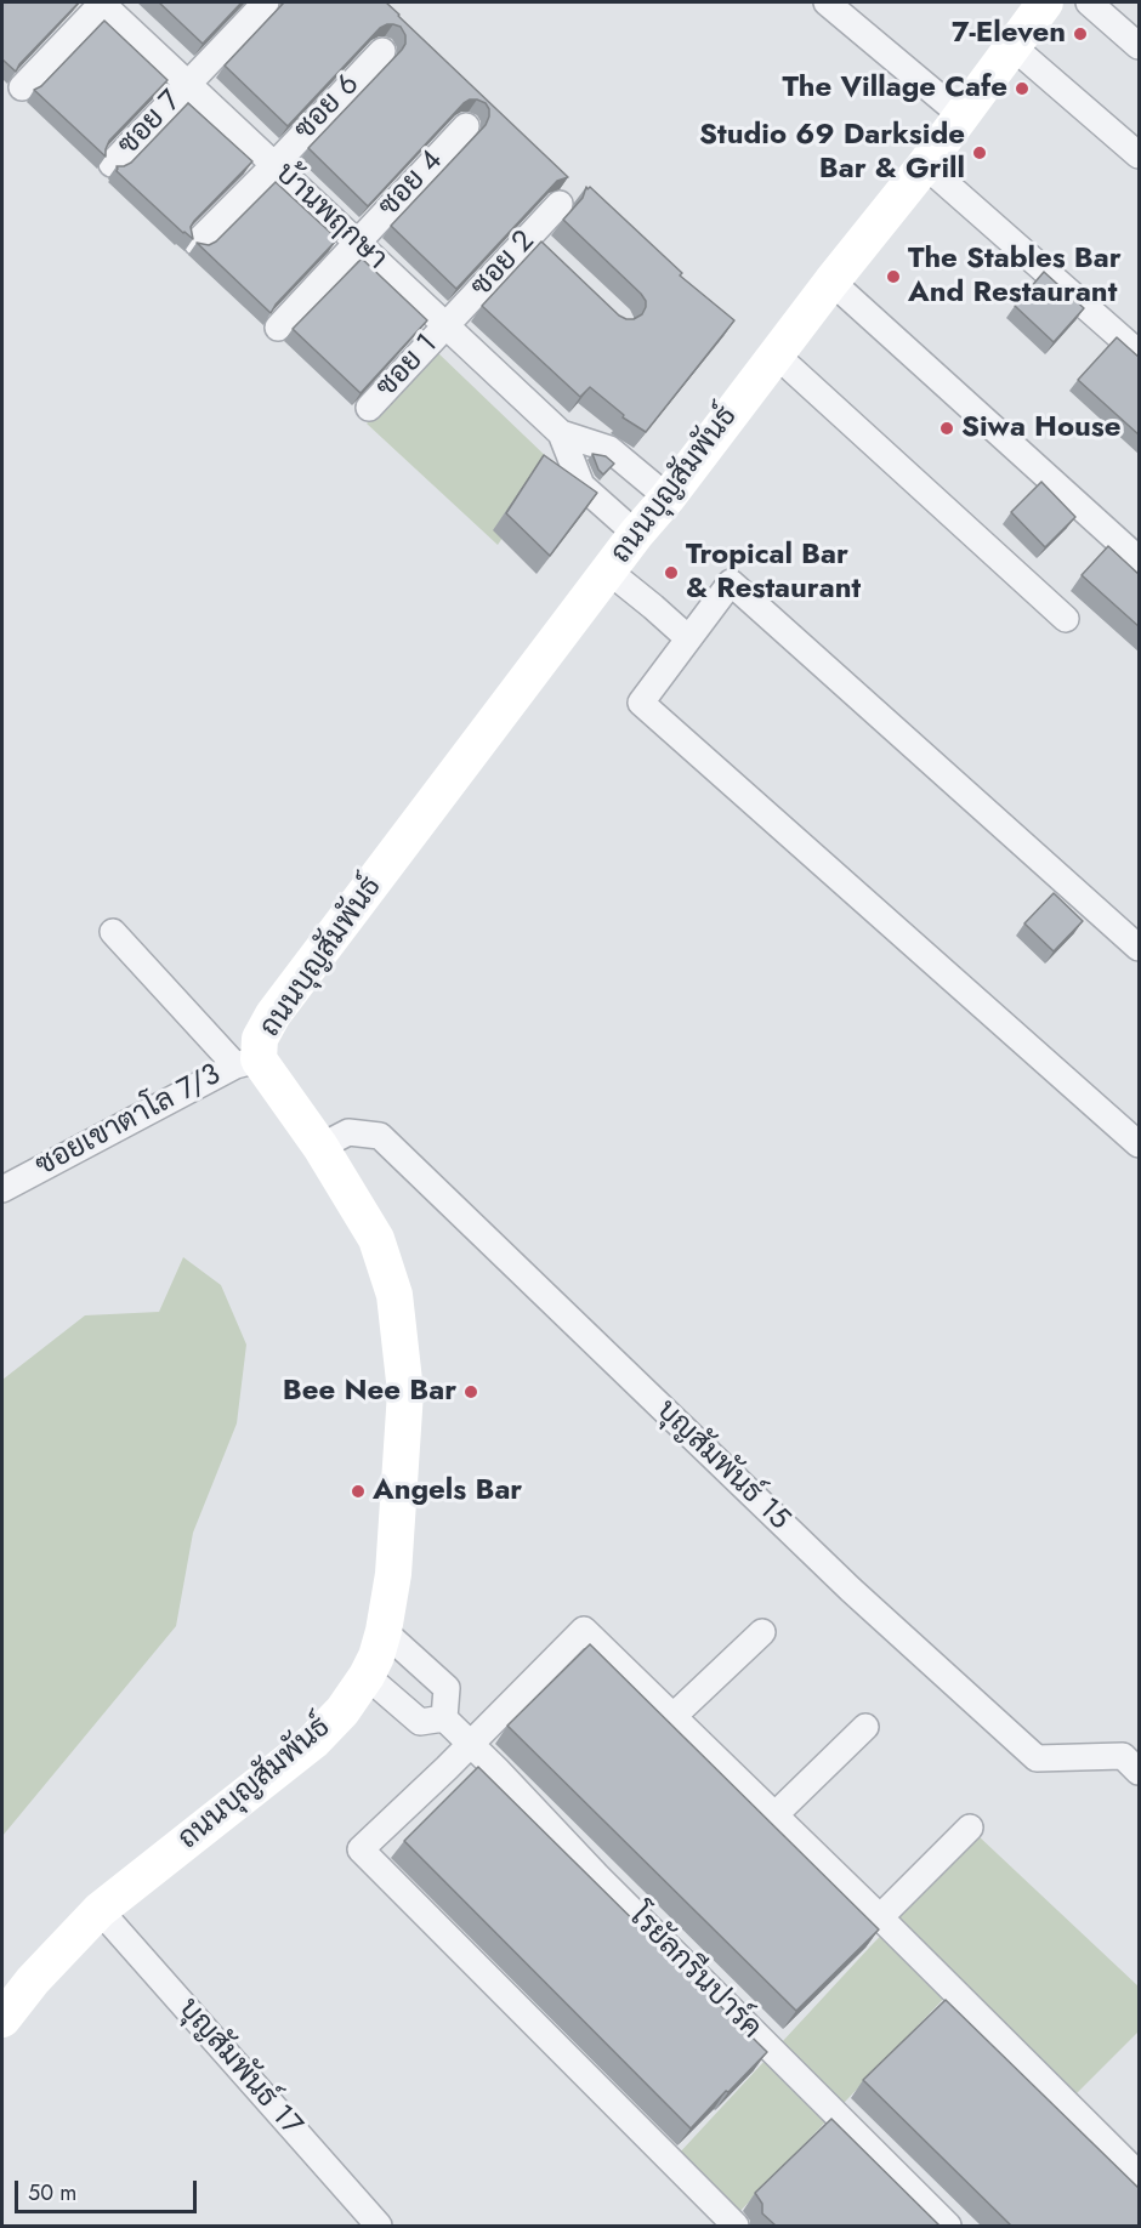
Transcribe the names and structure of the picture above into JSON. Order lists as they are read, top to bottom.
{
  "streets": {
    "street": [
      "ซอย 6",
      "ซอย 7",
      "ซอย 4",
      "บ้านพฤกษา",
      "ซอย 2",
      "ซอย 1",
      "ถนนบุญสัมพันธ์",
      "ซอยเขาตาโล 7/3",
      "บุญสัมพันธ์ 15",
      "โรยัลกรีนปาร์ค",
      "บุญสัมพันธ์ 17"
    ]
  },
  "crossings": [
    ["ซอย 6", "บ้านพฤกษา"],
    ["ซอย 7", "บ้านพฤกษา"],
    ["ซอย 4", "บ้านพฤกษา"],
    ["บ้านพฤกษา", "ซอย 2"],
    ["บ้านพฤกษา", "ซอย 1"],
    ["บ้านพฤกษา", "ถนนบุญสัมพันธ์"],
    ["ซอย 2", "ซอย 1"],
    ["ถนนบุญสัมพันธ์", "ซอยเขาตาโล 7/3"],
    ["ถนนบุญสัมพันธ์", "บุญสัมพันธ์ 15"],
    ["ถนนบุญสัมพันธ์", "บุญสัมพันธ์ 17"]
  ],
  "places": [
    "7-Eleven",
    "The Village Cafe",
    "Studio 69 Darkside Bar & Grill",
    "The Stables Bar And Restaurant",
    "Siwa House",
    "Tropical Bar & Restaurant",
    "Bee Nee Bar",
    "Angels Bar"
  ],
  "scale_bar": "50 m"
}
